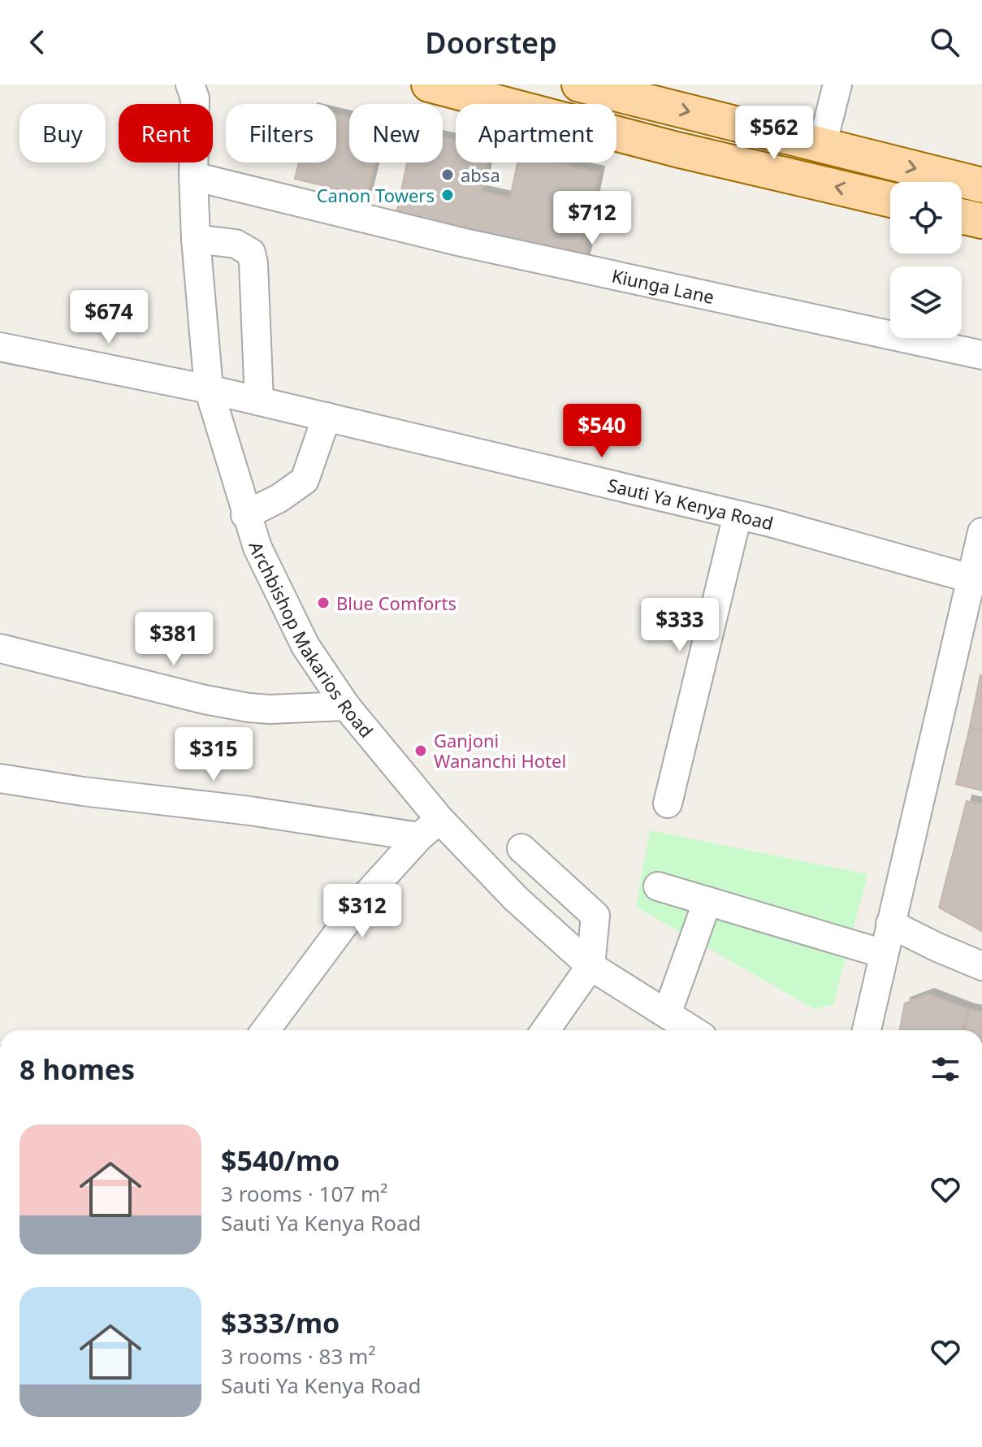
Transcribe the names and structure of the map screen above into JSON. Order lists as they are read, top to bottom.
{
  "streets": {
    "street": ["Kiunga Lane", "Sauti Ya Kenya Road", "Archbishop Makarios Road"]
  },
  "crossings": [
    ["Kiunga Lane", "Archbishop Makarios Road"],
    ["Sauti Ya Kenya Road", "Archbishop Makarios Road"]
  ],
  "places": [
    "absa",
    "Canon Towers",
    "Blue Comforts",
    "Ganjoni Wananchi Hotel"
  ],
  "page": {
    "header": "Doorstep",
    "chip": [
      "Buy",
      "Rent",
      "Filters",
      "New",
      "Apartment"
    ],
    "price": [
      "$562",
      "$712",
      "$674",
      "$540",
      "$333",
      "$381",
      "$315",
      "$312"
    ],
    "heading": "8 homes",
    "list": [
      {
        "name": "$540/mo",
        "note": "3 rooms · 107 m² · Sauti Ya Kenya Road"
      },
      {
        "name": "$333/mo",
        "note": "3 rooms · 83 m² · Sauti Ya Kenya Road"
      }
    ]
  }
}
